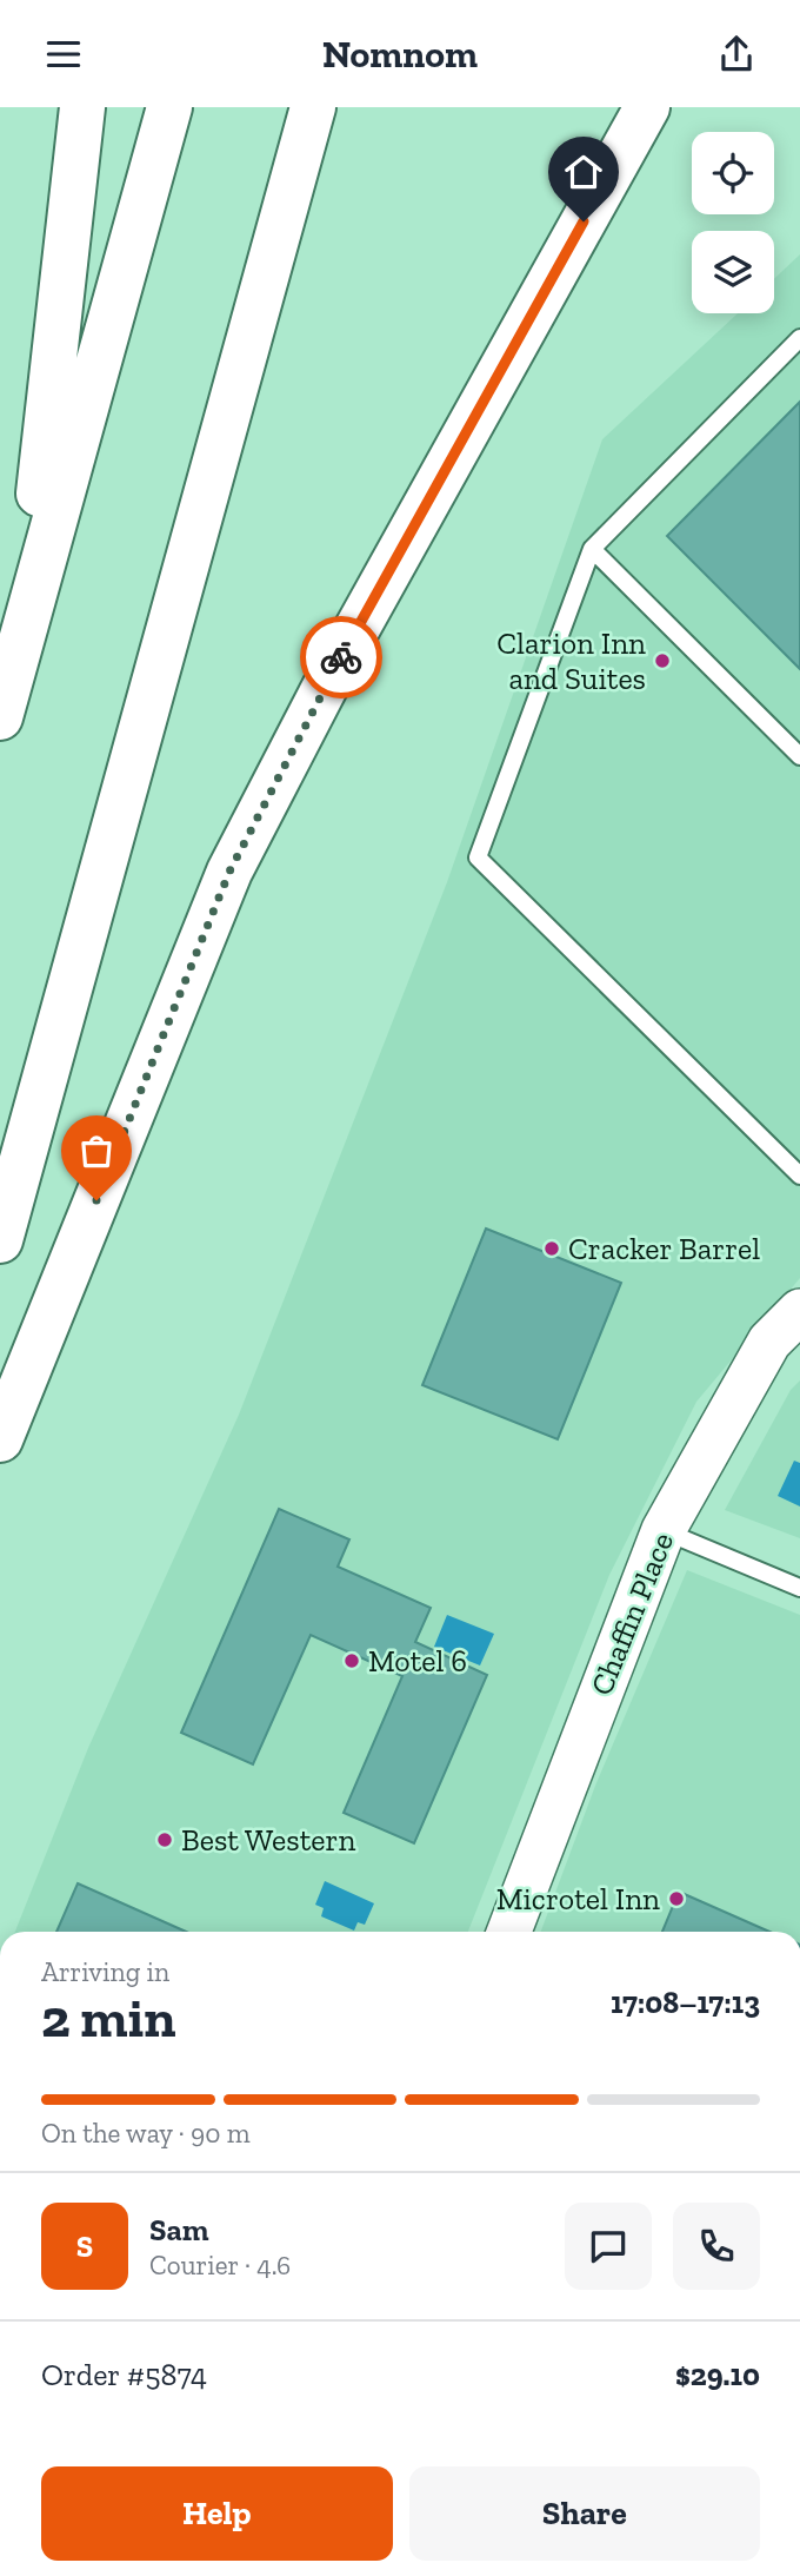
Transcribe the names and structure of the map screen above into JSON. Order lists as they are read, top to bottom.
{
  "streets": {
    "street": ["Chaffin Place"]
  },
  "places": [
    "Clarion Inn and Suites",
    "Cracker Barrel",
    "Motel 6",
    "Best Western",
    "Microtel Inn"
  ],
  "page": {
    "header": "Nomnom",
    "heading": ["2 min", "Arriving in", "17:08–17:13"],
    "panel": [
      "Sam",
      "Courier · 4.6",
      "Order #5874",
      "$29.10"
    ],
    "bar": "On the way · 90 m",
    "round": "S",
    "buttons": ["Help", "Share"]
  }
}
